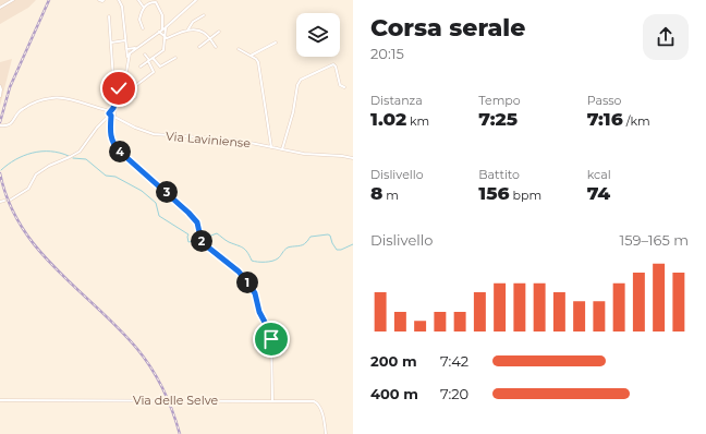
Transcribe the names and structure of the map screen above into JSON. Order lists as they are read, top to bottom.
{
  "streets": {
    "street": ["Via Laviniense", "Via delle Selve"]
  },
  "page": {
    "heading": ["Corsa serale", "20:15"],
    "stats": [
      ["Distanza", "1.02 km"],
      ["Tempo", "7:25"],
      ["Passo", "7:16 /km"],
      ["Dislivello", "8 m"],
      ["Battito", "156 bpm"],
      ["kcal", "74"]
    ],
    "pins": [
      "4",
      "3",
      "2",
      "1"
    ],
    "chart": ["Dislivello", "159–165 m"],
    "list": [
      {
        "name": "200 m",
        "note": "7:42"
      },
      {
        "name": "400 m",
        "note": "7:20"
      }
    ]
  }
}
